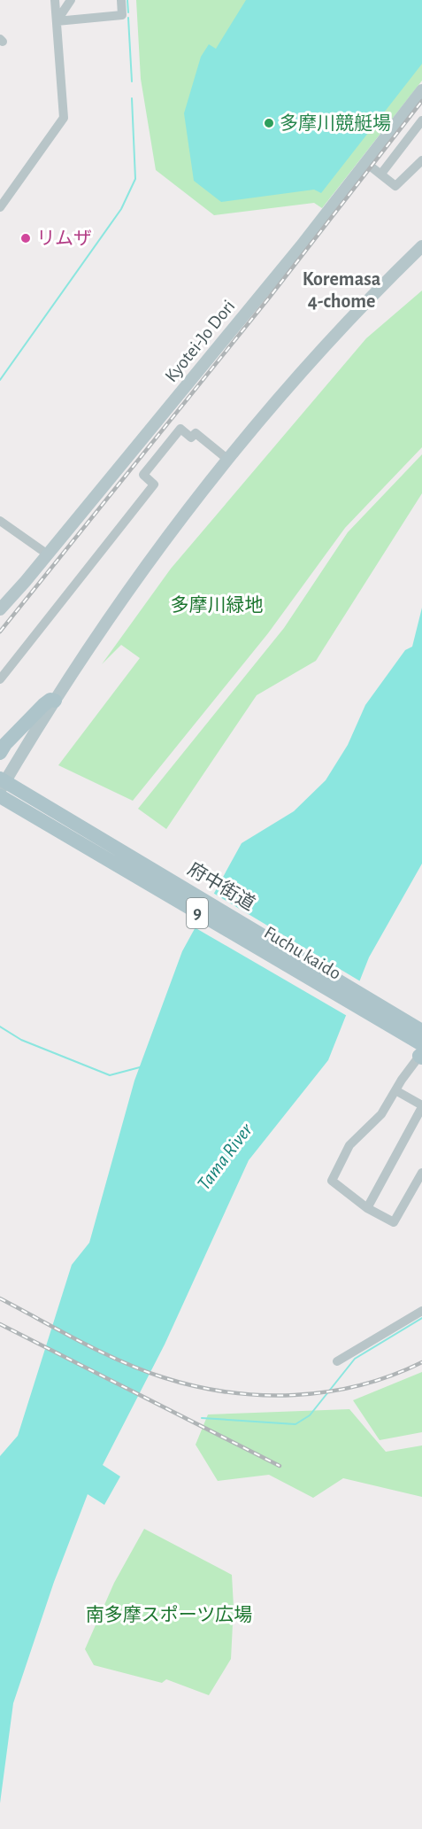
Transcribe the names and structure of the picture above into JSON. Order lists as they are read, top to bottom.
{
  "streets": {
    "main road": ["9", "Fuchu kaido"],
    "street": ["Kyotei-Jo Dori"]
  },
  "districts": ["Koremasa 4-chome"],
  "water": ["Tama River"],
  "parks": ["多摩川緑地", "南多摩スポーツ広場"],
  "places": ["多摩川競艇場", "リムザ"]
}
